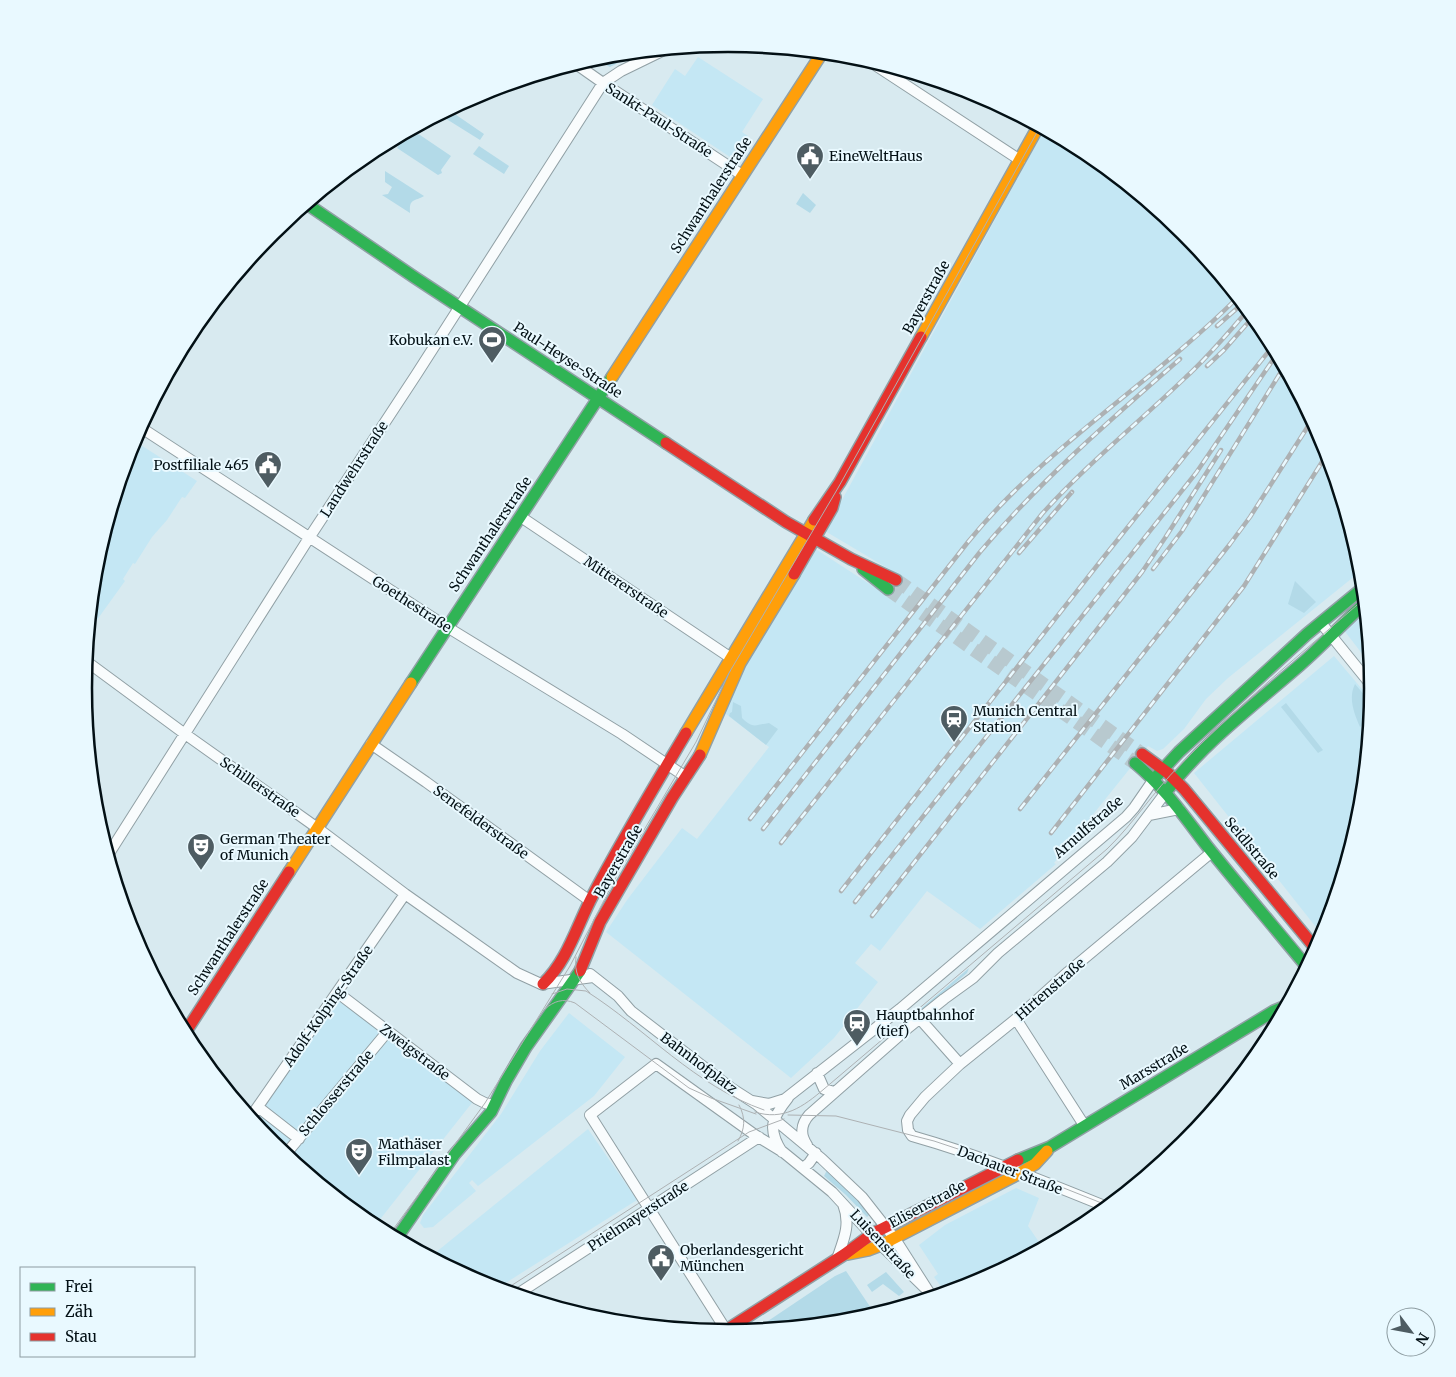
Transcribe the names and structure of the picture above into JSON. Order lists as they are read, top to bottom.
{
  "streets": {
    "main road": [
      "Schwanthalerstraße",
      "Bayerstraße",
      "Paul-Heyse-Straße",
      "Arnulfstraße",
      "Seidlstraße",
      "Marsstraße",
      "Elisenstraße"
    ],
    "street": [
      "Sankt-Paul-Straße",
      "Landwehrstraße",
      "Mittererstraße",
      "Goethestraße",
      "Schillerstraße",
      "Senefelderstraße",
      "Hirtenstraße",
      "Adolf-Kolping-Straße",
      "Zweigstraße",
      "Bahnhofplatz",
      "Schlosserstraße",
      "Dachauer Straße",
      "Prielmayerstraße",
      "Luisenstraße"
    ]
  },
  "crossings": [
    ["Sankt-Paul-Straße", "Schwanthalerstraße"],
    ["Sankt-Paul-Straße", "Landwehrstraße"],
    ["Schwanthalerstraße", "Paul-Heyse-Straße"],
    ["Schwanthalerstraße", "Mittererstraße"],
    ["Schwanthalerstraße", "Goethestraße"],
    ["Schwanthalerstraße", "Schillerstraße"],
    ["Schwanthalerstraße", "Senefelderstraße"],
    ["Bayerstraße", "Paul-Heyse-Straße"],
    ["Bayerstraße", "Mittererstraße"],
    ["Bayerstraße", "Goethestraße"],
    ["Bayerstraße", "Schillerstraße"],
    ["Bayerstraße", "Senefelderstraße"],
    ["Bayerstraße", "Zweigstraße"],
    ["Bayerstraße", "Bahnhofplatz"],
    ["Paul-Heyse-Straße", "Landwehrstraße"],
    ["Landwehrstraße", "Goethestraße"],
    ["Landwehrstraße", "Schillerstraße"],
    ["Schillerstraße", "Adolf-Kolping-Straße"],
    ["Arnulfstraße", "Seidlstraße"],
    ["Arnulfstraße", "Bahnhofplatz"],
    ["Hirtenstraße", "Dachauer Straße"],
    ["Adolf-Kolping-Straße", "Zweigstraße"],
    ["Zweigstraße", "Schlosserstraße"],
    ["Bahnhofplatz", "Prielmayerstraße"],
    ["Bahnhofplatz", "Luisenstraße"],
    ["Marsstraße", "Dachauer Straße"],
    ["Marsstraße", "Elisenstraße"],
    ["Dachauer Straße", "Elisenstraße"],
    ["Elisenstraße", "Luisenstraße"]
  ],
  "places": {
    "public building": ["EineWeltHaus", "Postfiliale 465", "Oberlandesgericht München"],
    "sports": ["Kobukan e.V."],
    "station": ["Munich Central Station", "Hauptbahnhof (tief)"],
    "theatre": ["German Theater of Munich", "Mathäser Filmpalast"]
  },
  "legend": ["Frei", "Zäh", "Stau"],
  "north": "bottom right"
}
